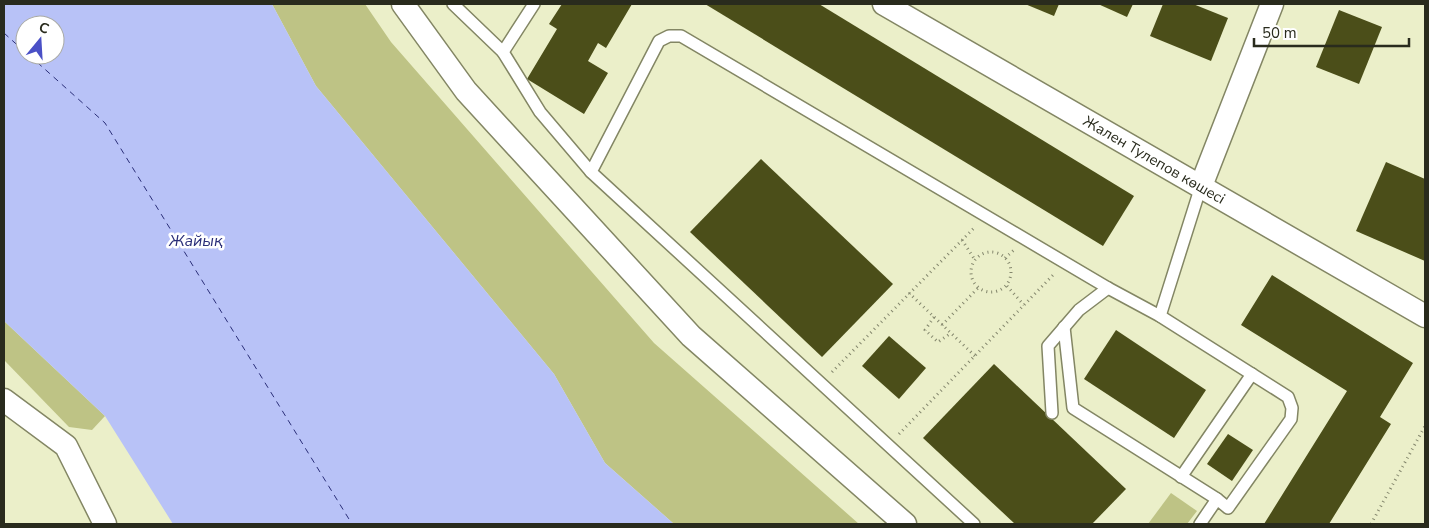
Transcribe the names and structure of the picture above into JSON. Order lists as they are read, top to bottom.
{
  "streets": {
    "street": ["Жален Тулепов көшесі"]
  },
  "water": ["Жайық"],
  "scale_bar": "50 m",
  "north": "top"
}
